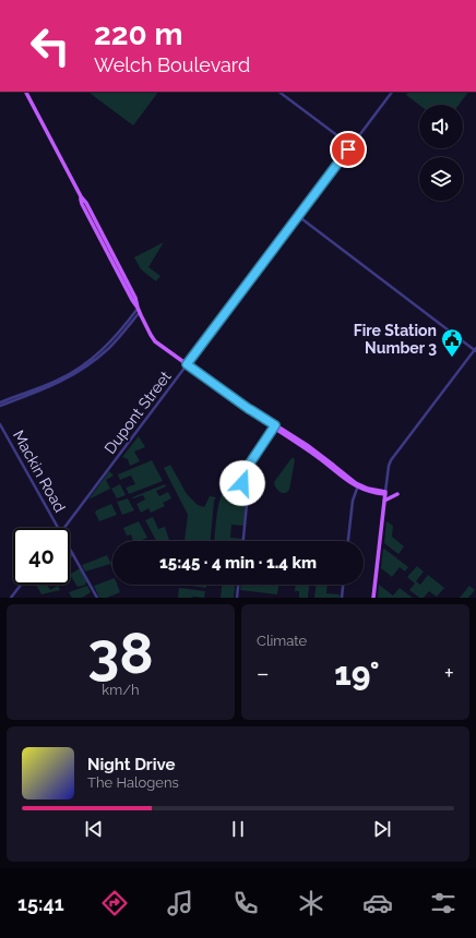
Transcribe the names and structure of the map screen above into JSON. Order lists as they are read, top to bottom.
{
  "streets": {
    "street": ["Dupont Street", "Mackin Road"]
  },
  "places": {
    "public building": ["Fire Station Number 3"]
  },
  "page": {
    "turn": ["220 m", "Welch Boulevard"],
    "limit": "40",
    "trip": "15:45 · 4 min · 1.4 km",
    "tile": [
      ["38", "km/h"],
      "Climate"
    ],
    "heat": ["−", "19°", "+"],
    "song": ["Night Drive", "The Halogens"],
    "tabs": "15:41"
  }
}
